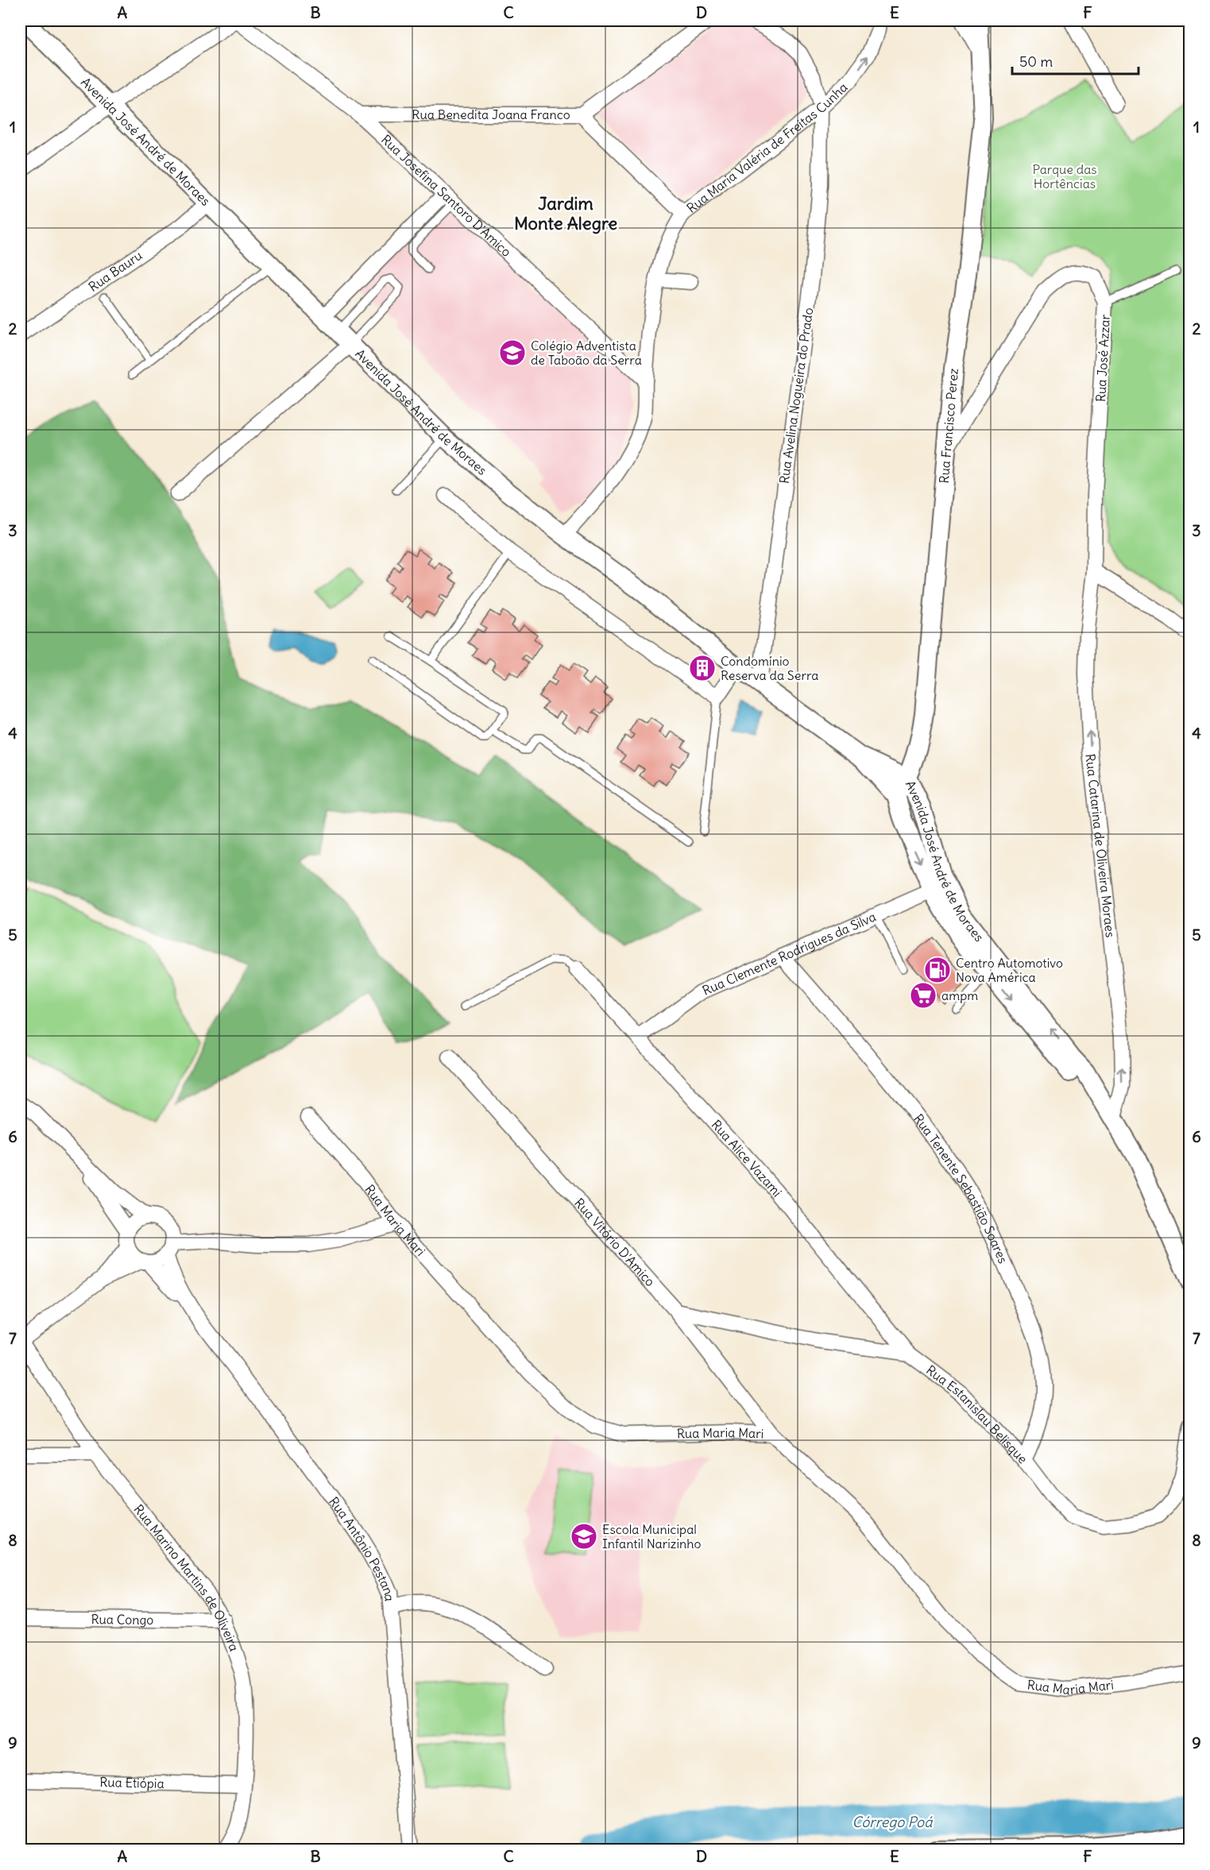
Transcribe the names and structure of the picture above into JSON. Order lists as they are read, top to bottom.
{
  "streets": {
    "street": [
      "Rua Benedita Joana Franco",
      "Avenida José André de Moraes",
      "Rua Maria Valéria de Freitas Cunha",
      "Rua Josefina Santoro D'Amico",
      "Rua Bauru",
      "Rua José Azzar",
      "Rua Avelina Nogueira do Prado",
      "Rua Francisco Perez",
      "Rua Catarina de Oliveira Moraes",
      "Rua Clemente Rodrigues da Silva",
      "Rua Alice Vazami",
      "Rua Tenente Sebastião Soares",
      "Rua Maria Mari",
      "Rua Vitório D'Amico",
      "Rua Estanislau Belisque",
      "Rua Antônio Pestana",
      "Rua Marino Martins de Oliveira",
      "Rua Congo",
      "Rua Etiópia"
    ]
  },
  "crossings": [
    ["Rua Benedita Joana Franco", "Rua Josefina Santoro D'Amico"],
    ["Avenida José André de Moraes", "Rua Maria Valéria de Freitas Cunha"],
    ["Avenida José André de Moraes", "Rua Bauru"],
    ["Avenida José André de Moraes", "Rua Avelina Nogueira do Prado"],
    ["Avenida José André de Moraes", "Rua Francisco Perez"],
    ["Avenida José André de Moraes", "Rua Catarina de Oliveira Moraes"],
    ["Avenida José André de Moraes", "Rua Clemente Rodrigues da Silva"],
    ["Rua Maria Valéria de Freitas Cunha", "Rua Josefina Santoro D'Amico"],
    ["Rua Maria Valéria de Freitas Cunha", "Rua Avelina Nogueira do Prado"],
    ["Rua José Azzar", "Rua Francisco Perez"],
    ["Rua José Azzar", "Rua Catarina de Oliveira Moraes"],
    ["Rua Clemente Rodrigues da Silva", "Rua Alice Vazami"],
    ["Rua Clemente Rodrigues da Silva", "Rua Tenente Sebastião Soares"],
    ["Rua Alice Vazami", "Rua Estanislau Belisque"],
    ["Rua Tenente Sebastião Soares", "Rua Estanislau Belisque"],
    ["Rua Maria Mari", "Rua Vitório D'Amico"],
    ["Rua Vitório D'Amico", "Rua Estanislau Belisque"],
    ["Rua Marino Martins de Oliveira", "Rua Congo"],
    ["Rua Marino Martins de Oliveira", "Rua Etiópia"]
  ],
  "one_way": ["Rua Catarina de Oliveira Moraes"],
  "districts": ["Jardim Monte Alegre"],
  "water": ["Córrego Poá"],
  "parks": ["Parque das Hortências"],
  "places": {
    "school or university": ["Colégio Adventista de Taboão da Serra", "Escola Municipal Infantil Narizinho"],
    "building": ["Condomínio Reserva da Serra"],
    "fuel station": ["Centro Automotivo Nova América"],
    "supermarket": ["ampm"]
  },
  "scale_bar": "50 m",
  "grid": {
    "columns": [
      "A",
      "B",
      "C",
      "D",
      "E",
      "F"
    ],
    "rows": [
      "1",
      "2",
      "3",
      "4",
      "5",
      "6",
      "7",
      "8",
      "9"
    ]
  }
}
